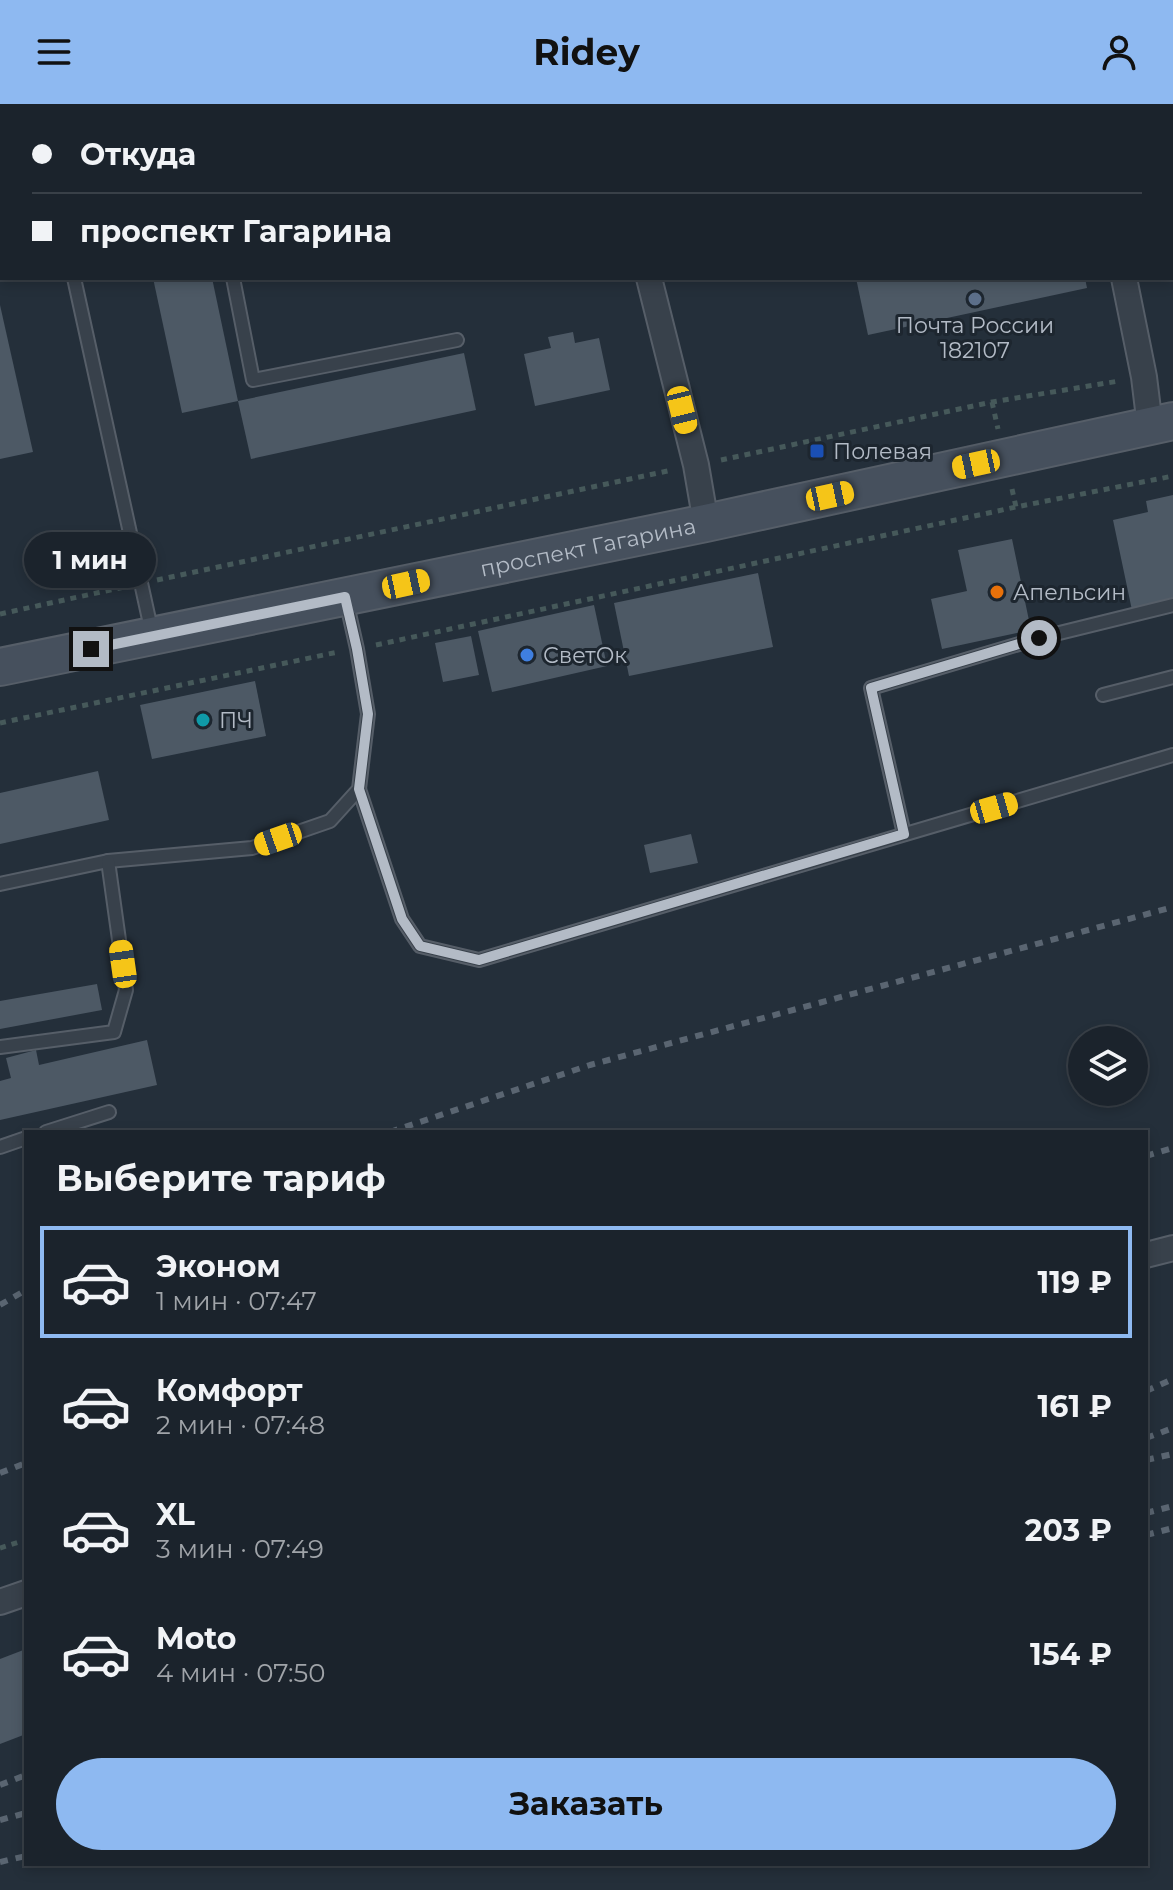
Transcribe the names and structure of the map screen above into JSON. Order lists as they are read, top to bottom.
{
  "streets": {
    "main road": ["проспект Гагарина"]
  },
  "places": {
    "other": [
      "Почта России 182107",
      "Апельсин",
      "СветОк",
      "ПЧ"
    ],
    "transit": ["Полевая"]
  },
  "page": {
    "header": "Ridey",
    "banner": ["Откуда", "проспект Гагарина"],
    "bubble": "1 мин",
    "heading": "Выберите тариф",
    "list": [
      {
        "name": "Эконом",
        "note": "1 мин · 07:47",
        "value": "119 ₽"
      },
      {
        "name": "Комфорт",
        "note": "2 мин · 07:48",
        "value": "161 ₽"
      },
      {
        "name": "XL",
        "note": "3 мин · 07:49",
        "value": "203 ₽"
      },
      {
        "name": "Moto",
        "note": "4 мин · 07:50",
        "value": "154 ₽"
      }
    ],
    "buttons": "Заказать"
  }
}
